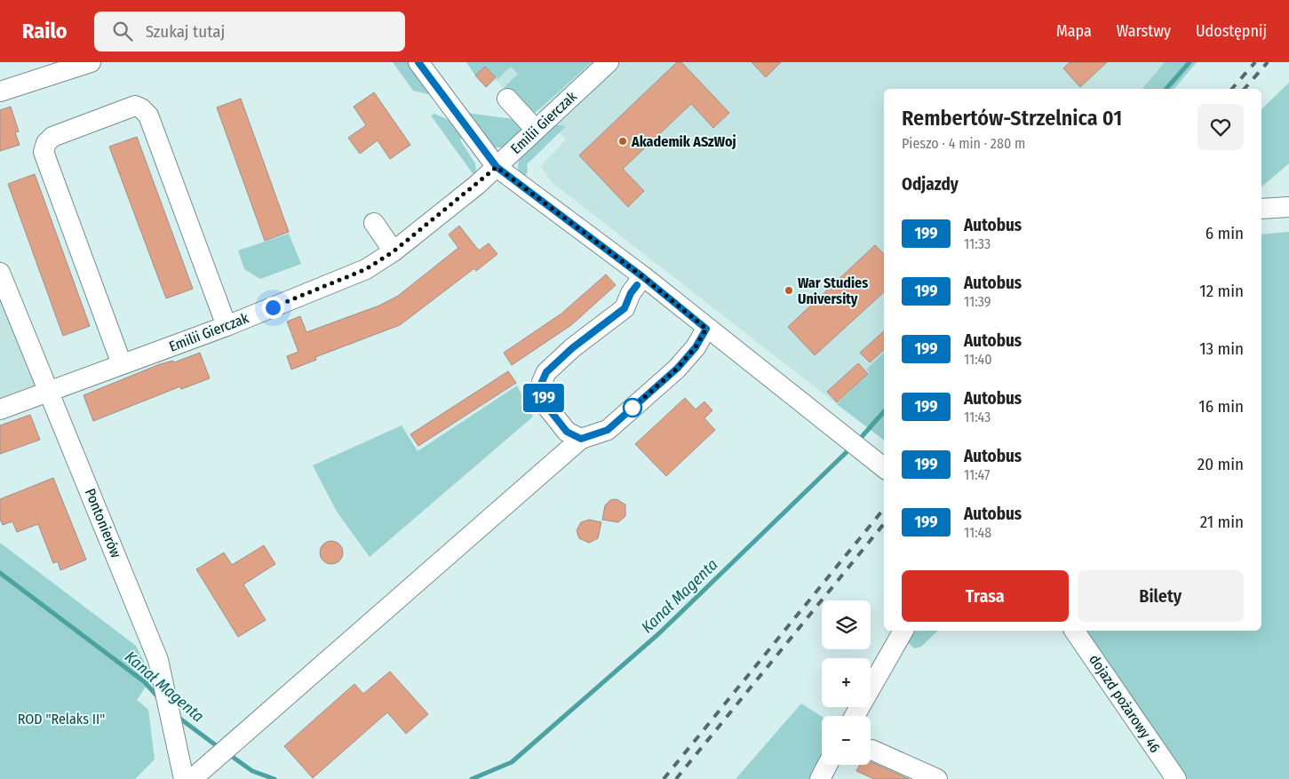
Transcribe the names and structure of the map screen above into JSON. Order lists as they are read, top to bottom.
{
  "streets": {
    "street": ["Emilii Gierczak", "Pontonierów", "dojazd pożarowy 46"]
  },
  "crossings": [
    ["Emilii Gierczak", "Pontonierów"]
  ],
  "water": ["Kanał Magenta"],
  "parks": ["ROD \"Relaks II\""],
  "places": ["Akademik ASzWoj", "War Studies University"],
  "lines": ["bus line 199"],
  "page": {
    "header": "Railo",
    "search": "Szukaj tutaj",
    "nav": ["Mapa", "Warstwy", "Udostępnij"],
    "on_map": "199",
    "heading": [
      ["Rembertów-Strzelnica 01", "Pieszo · 4 min · 280 m"],
      "Odjazdy"
    ],
    "list": [
      {
        "mark": "199",
        "name": "Autobus",
        "note": "11:33",
        "value": "6 min"
      },
      {
        "mark": "199",
        "name": "Autobus",
        "note": "11:39",
        "value": "12 min"
      },
      {
        "mark": "199",
        "name": "Autobus",
        "note": "11:40",
        "value": "13 min"
      },
      {
        "mark": "199",
        "name": "Autobus",
        "note": "11:43",
        "value": "16 min"
      },
      {
        "mark": "199",
        "name": "Autobus",
        "note": "11:47",
        "value": "20 min"
      },
      {
        "mark": "199",
        "name": "Autobus",
        "note": "11:48",
        "value": "21 min"
      }
    ],
    "buttons": ["Trasa", "Bilety"],
    "map_buttons": ["+", "−"]
  }
}
